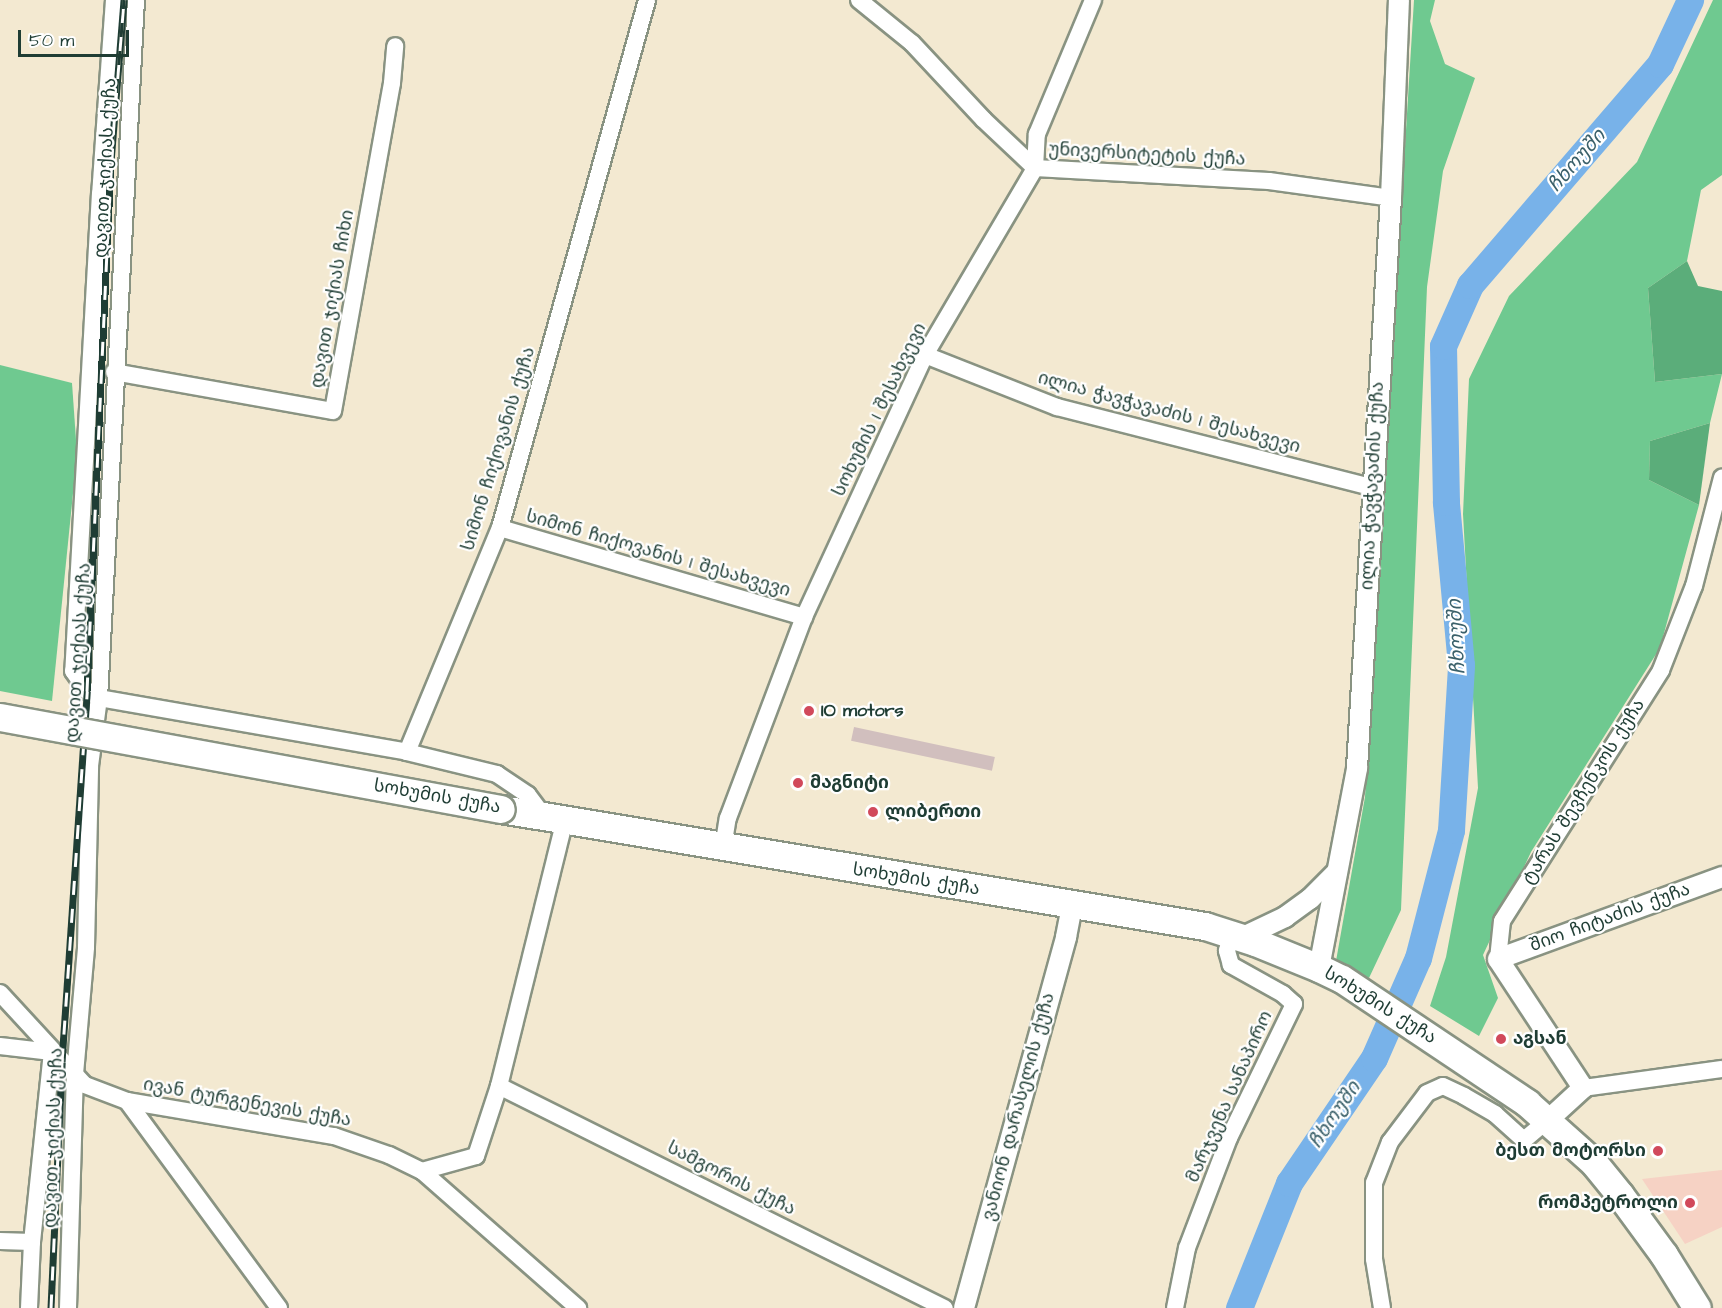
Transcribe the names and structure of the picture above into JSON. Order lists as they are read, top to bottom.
{
  "streets": {
    "highway": ["სოხუმის ქუჩა"],
    "street": [
      "უნივერსიტეტის ქუჩა",
      "დავით ჯიქიას ქუჩა",
      "დავით ჯიქიას ჩიხი",
      "სოხუმის I შესახვევი",
      "ილია ჭავჭავაძის I შესახვევი",
      "სიმონ ჩიქოვანის ქუჩა",
      "ილია ჭავჭავაძის ქუჩა",
      "სიმონ ჩიქოვანის I შესახვევი",
      "ტარას შევჩენკოს ქუჩა",
      "შიო ჩიტაძის ქუჩა",
      "მარჯვენა სანაპირო",
      "ივან ტურგენევის ქუჩა",
      "ვანიონ დარასელის ქუჩა",
      "სამგორის ქუჩა"
    ]
  },
  "crossings": [
    ["უნივერსიტეტის ქუჩა", "სოხუმის I შესახვევი"],
    ["უნივერსიტეტის ქუჩა", "ილია ჭავჭავაძის ქუჩა"],
    ["დავით ჯიქიას ქუჩა", "დავით ჯიქიას ჩიხი"],
    ["დავით ჯიქიას ქუჩა", "ივან ტურგენევის ქუჩა"],
    ["სოხუმის I შესახვევი", "ილია ჭავჭავაძის I შესახვევი"],
    ["სოხუმის I შესახვევი", "სიმონ ჩიქოვანის I შესახვევი"],
    ["სოხუმის I შესახვევი", "სოხუმის ქუჩა"],
    ["ილია ჭავჭავაძის I შესახვევი", "ილია ჭავჭავაძის ქუჩა"],
    ["სიმონ ჩიქოვანის ქუჩა", "სიმონ ჩიქოვანის I შესახვევი"],
    ["ილია ჭავჭავაძის ქუჩა", "სოხუმის ქუჩა"],
    ["ტარას შევჩენკოს ქუჩა", "შიო ჩიტაძის ქუჩა"],
    ["სოხუმის ქუჩა", "მარჯვენა სანაპირო"],
    ["სოხუმის ქუჩა", "ვანიონ დარასელის ქუჩა"]
  ],
  "water": ["ჩხოუში"],
  "places": [
    "IO motors",
    "მაგნიტი",
    "ლიბერთი",
    "აგსან",
    "ბესთ მოტორსი",
    "რომპეტროლი"
  ],
  "scale_bar": "50 m"
}
